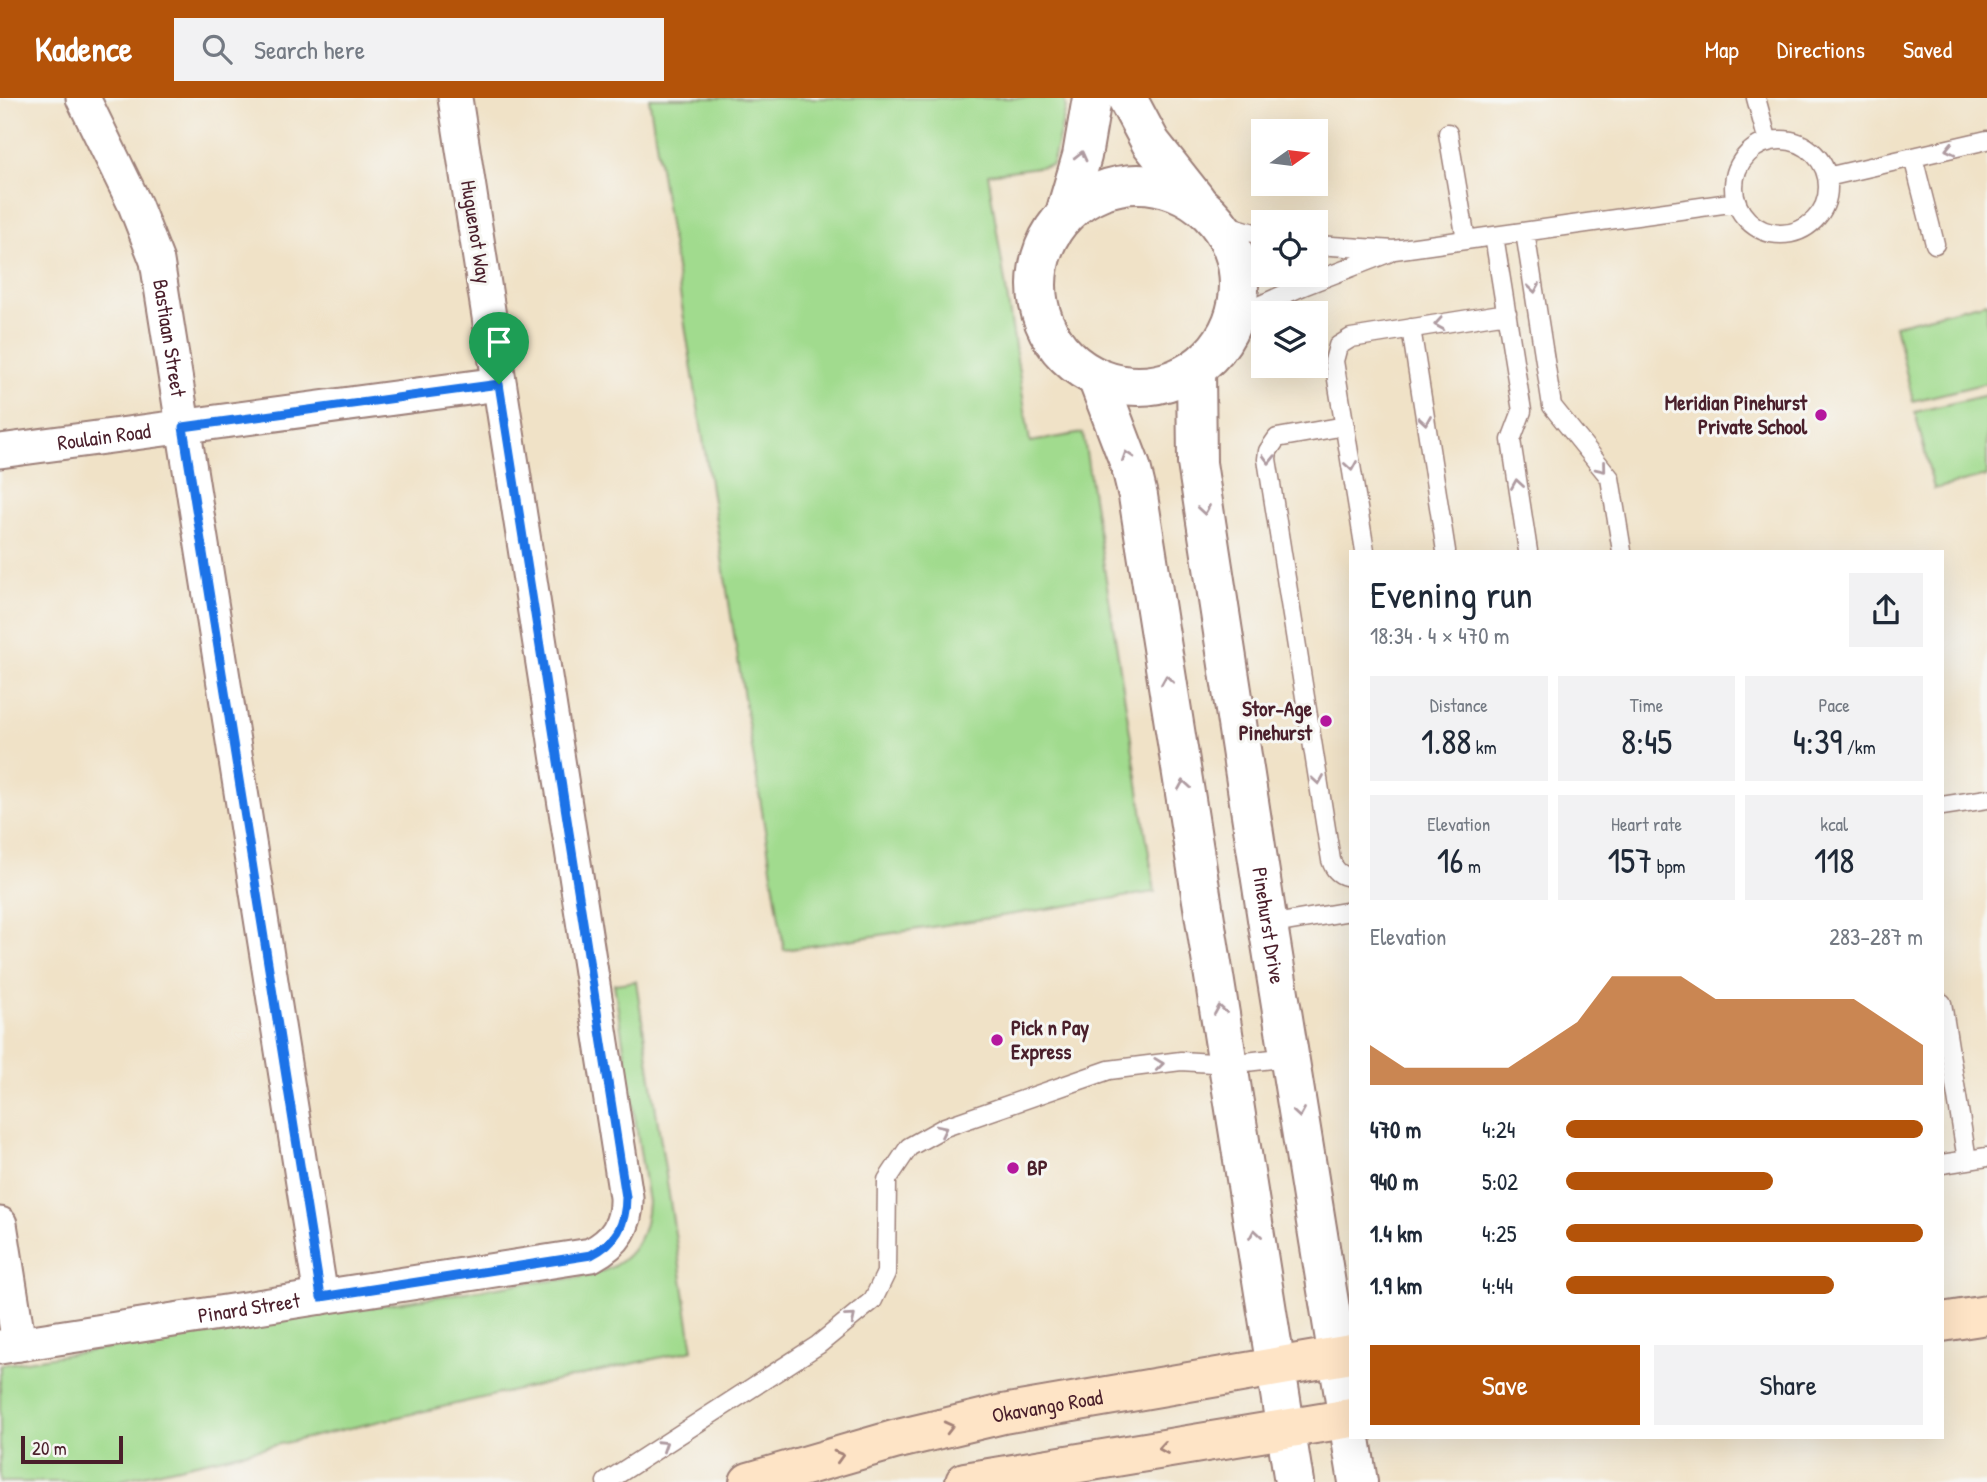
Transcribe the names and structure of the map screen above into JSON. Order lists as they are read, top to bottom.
{
  "streets": {
    "main road": ["Okavango Road"],
    "street": [
      "Huguenot Way",
      "Bastiaan Street",
      "Roulain Road",
      "Pinehurst Drive",
      "Pinard Street"
    ]
  },
  "crossings": [
    ["Huguenot Way", "Roulain Road"],
    ["Huguenot Way", "Pinard Street"],
    ["Bastiaan Street", "Roulain Road"],
    ["Bastiaan Street", "Pinard Street"],
    ["Pinehurst Drive", "Okavango Road"]
  ],
  "places": [
    "Meridian Pinehurst Private School",
    "Stor-Age Pinehurst",
    "Pick n Pay Express",
    "BP"
  ],
  "scale_bar": "20 m",
  "north": "right",
  "page": {
    "header": "Kadence",
    "search": "Search here",
    "nav": ["Map", "Directions", "Saved"],
    "heading": ["Evening run", "18:34 · 4 × 470 m"],
    "stats": [
      ["Distance", "1.88 km"],
      ["Time", "8:45"],
      ["Pace", "4:39 /km"],
      ["Elevation", "16 m"],
      ["Heart rate", "157 bpm"],
      ["kcal", "118"]
    ],
    "chart": ["Elevation", "283–287 m"],
    "list": [
      {
        "name": "470 m",
        "note": "4:24"
      },
      {
        "name": "940 m",
        "note": "5:02"
      },
      {
        "name": "1.4 km",
        "note": "4:25"
      },
      {
        "name": "1.9 km",
        "note": "4:44"
      }
    ],
    "buttons": ["Save", "Share"],
    "scale": "20 m"
  }
}
